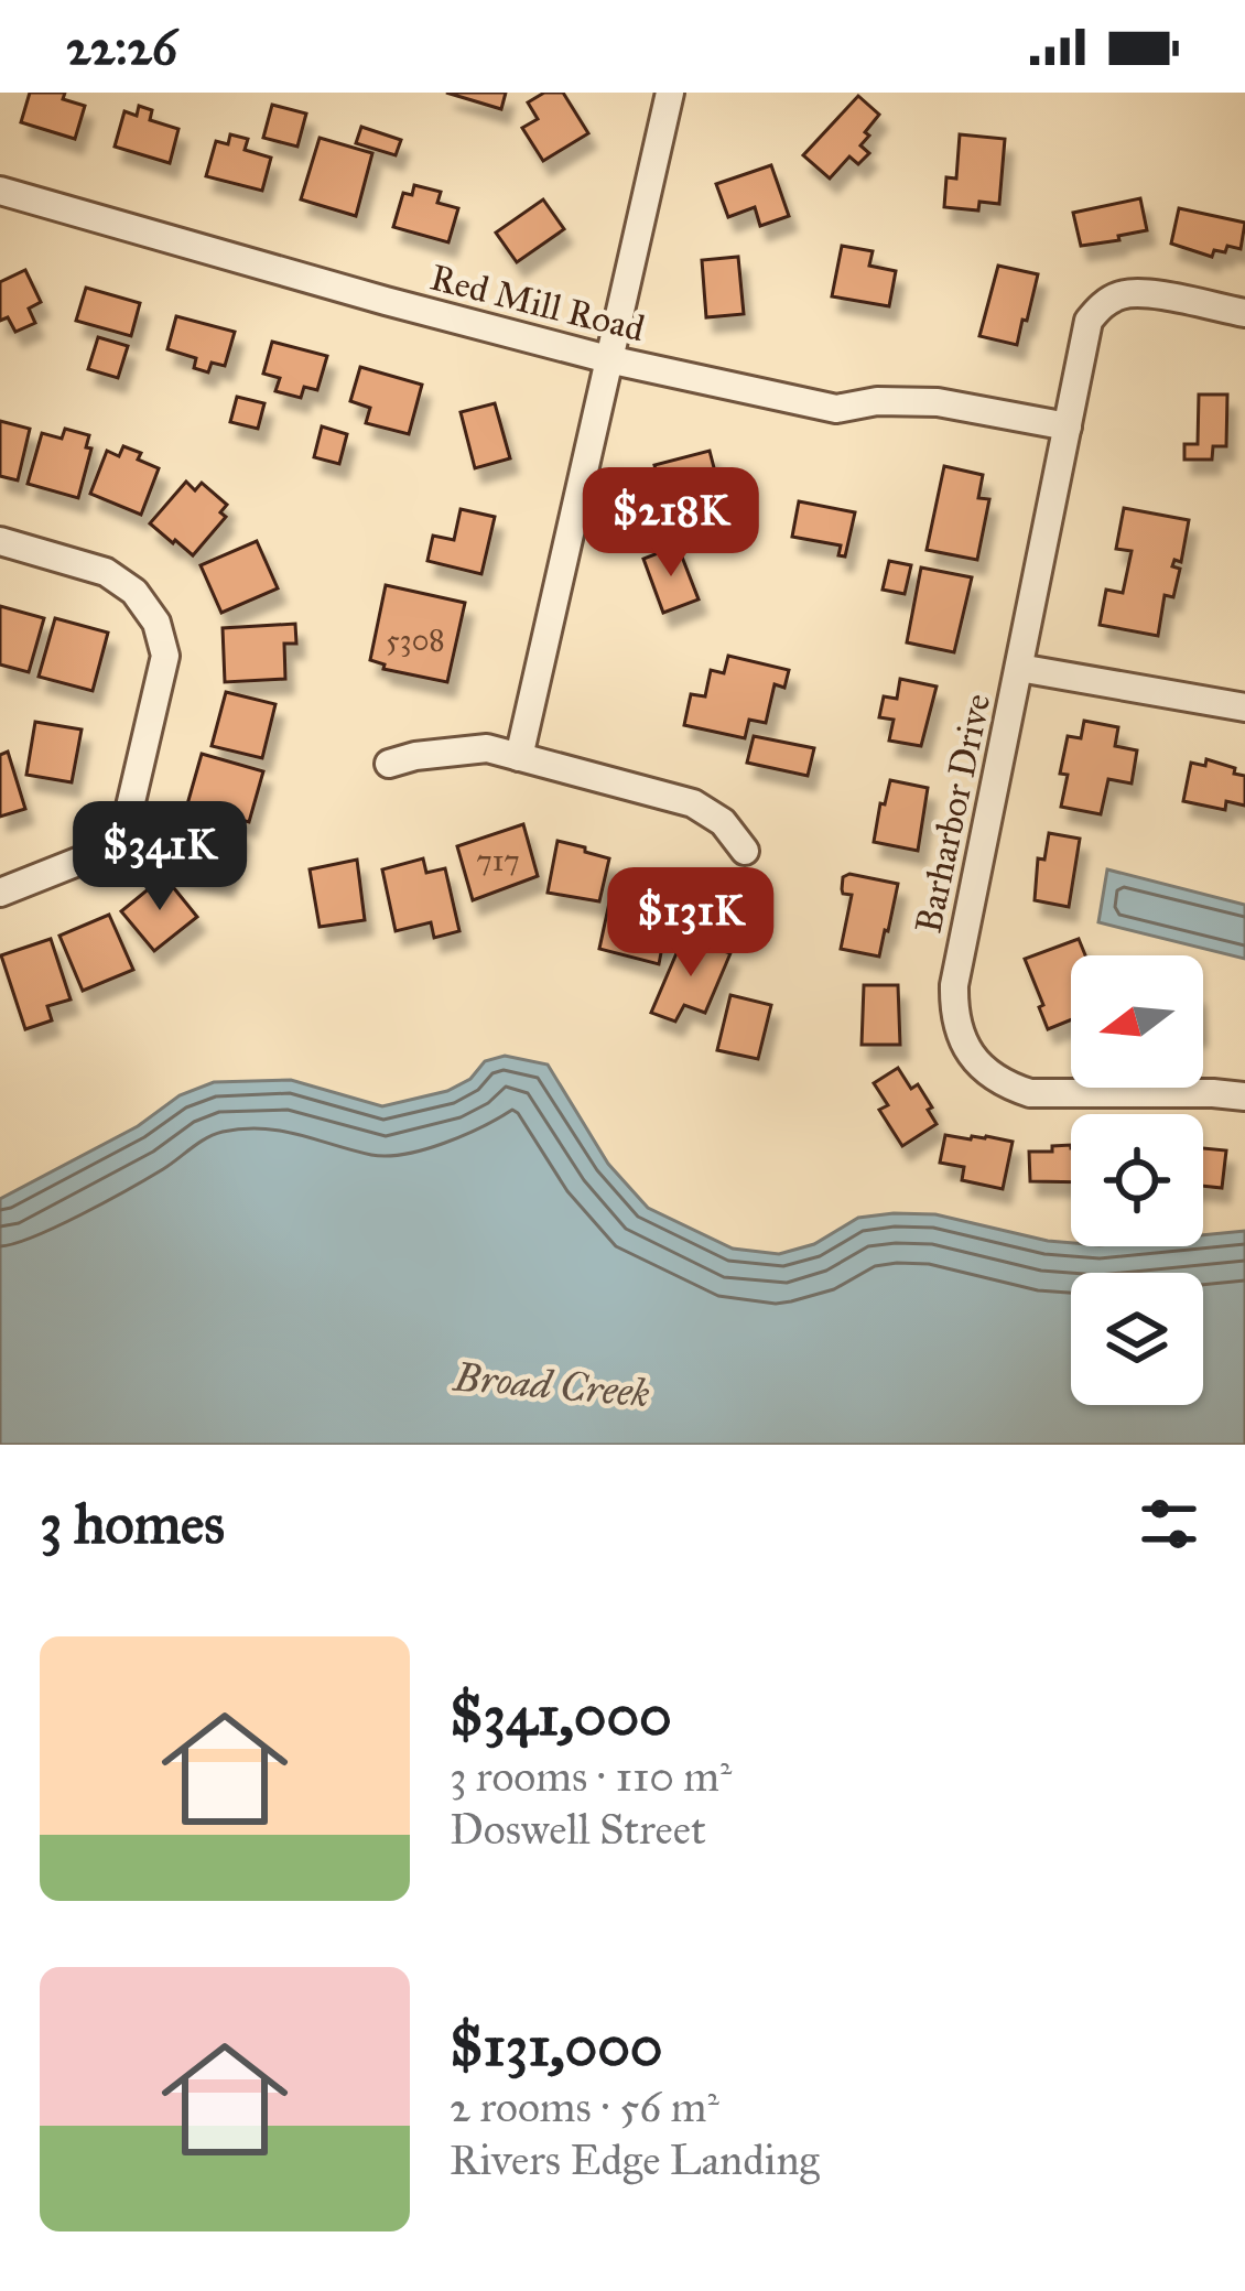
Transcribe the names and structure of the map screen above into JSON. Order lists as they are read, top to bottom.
{
  "streets": {
    "street": ["Red Mill Road", "Barharbor Drive"]
  },
  "crossings": [
    ["Red Mill Road", "Barharbor Drive"]
  ],
  "water": ["Broad Creek"],
  "house_numbers": ["5308", "717"],
  "north": "left",
  "page": {
    "status": "22:26",
    "price": ["$218K", "$341K", "$131K"],
    "heading": "3 homes",
    "list": [
      {
        "name": "$341,000",
        "note": "3 rooms · 110 m² · Doswell Street"
      },
      {
        "name": "$131,000",
        "note": "2 rooms · 56 m² · Rivers Edge Landing"
      }
    ]
  }
}
